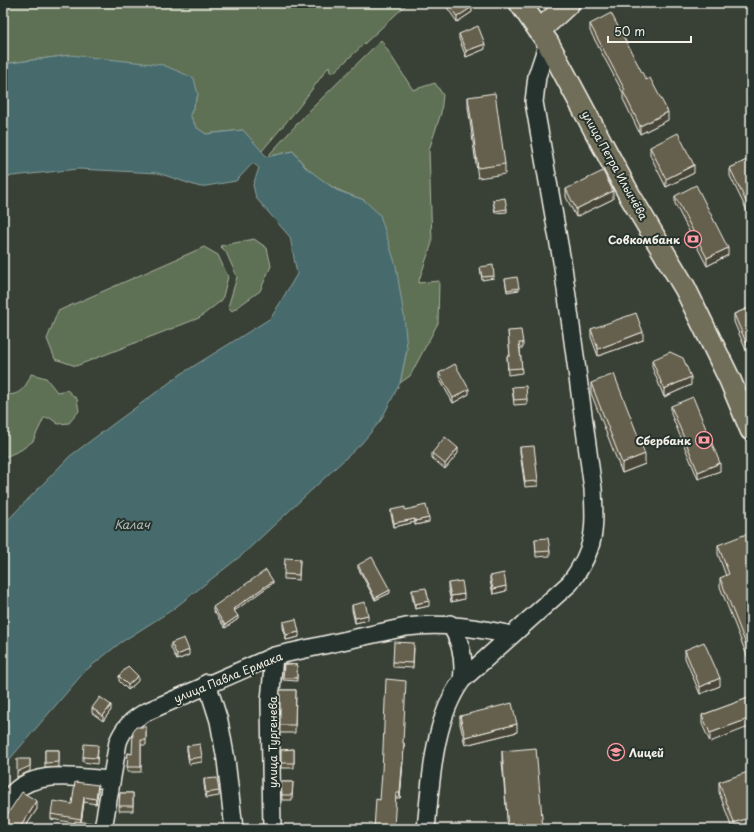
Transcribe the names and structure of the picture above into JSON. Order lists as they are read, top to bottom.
{
  "streets": {
    "main road": ["улица Петра Ильичёва"],
    "street": ["улица Павла Ермака", "улица Тургенева"]
  },
  "crossings": [
    ["улица Павла Ермака", "улица Тургенева"]
  ],
  "water": ["Калач"],
  "places": {
    "bank": ["Совкомбанк", "Сбербанк"],
    "school or university": ["Лицей"]
  },
  "scale_bar": "50 m"
}
